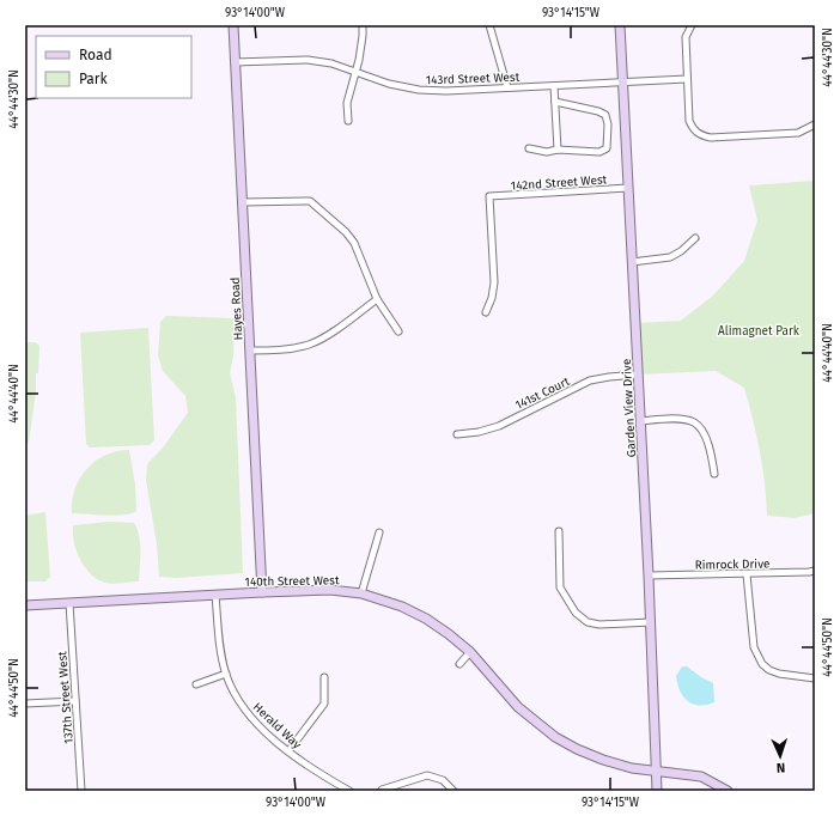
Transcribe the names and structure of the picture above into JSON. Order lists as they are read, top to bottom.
{
  "streets": {
    "street": [
      "143rd Street West",
      "142nd Street West",
      "Hayes Road",
      "141st Court",
      "Garden View Drive",
      "Rimrock Drive",
      "140th Street West",
      "137th Street West",
      "Herald Way"
    ]
  },
  "crossings": [
    ["143rd Street West", "Hayes Road"],
    ["143rd Street West", "Garden View Drive"],
    ["142nd Street West", "Garden View Drive"],
    ["Hayes Road", "140th Street West"],
    ["141st Court", "Garden View Drive"],
    ["Garden View Drive", "Rimrock Drive"],
    ["Garden View Drive", "140th Street West"],
    ["140th Street West", "137th Street West"],
    ["140th Street West", "Herald Way"]
  ],
  "parks": ["Alimagnet Park"],
  "legend": ["Road", "Park"],
  "north": "bottom",
  "coordinates": [
    "93°14'00\"W",
    "93°14'15\"W",
    "44°44'30\"N",
    "44°44'40\"N",
    "44°44'50\"N"
  ]
}
